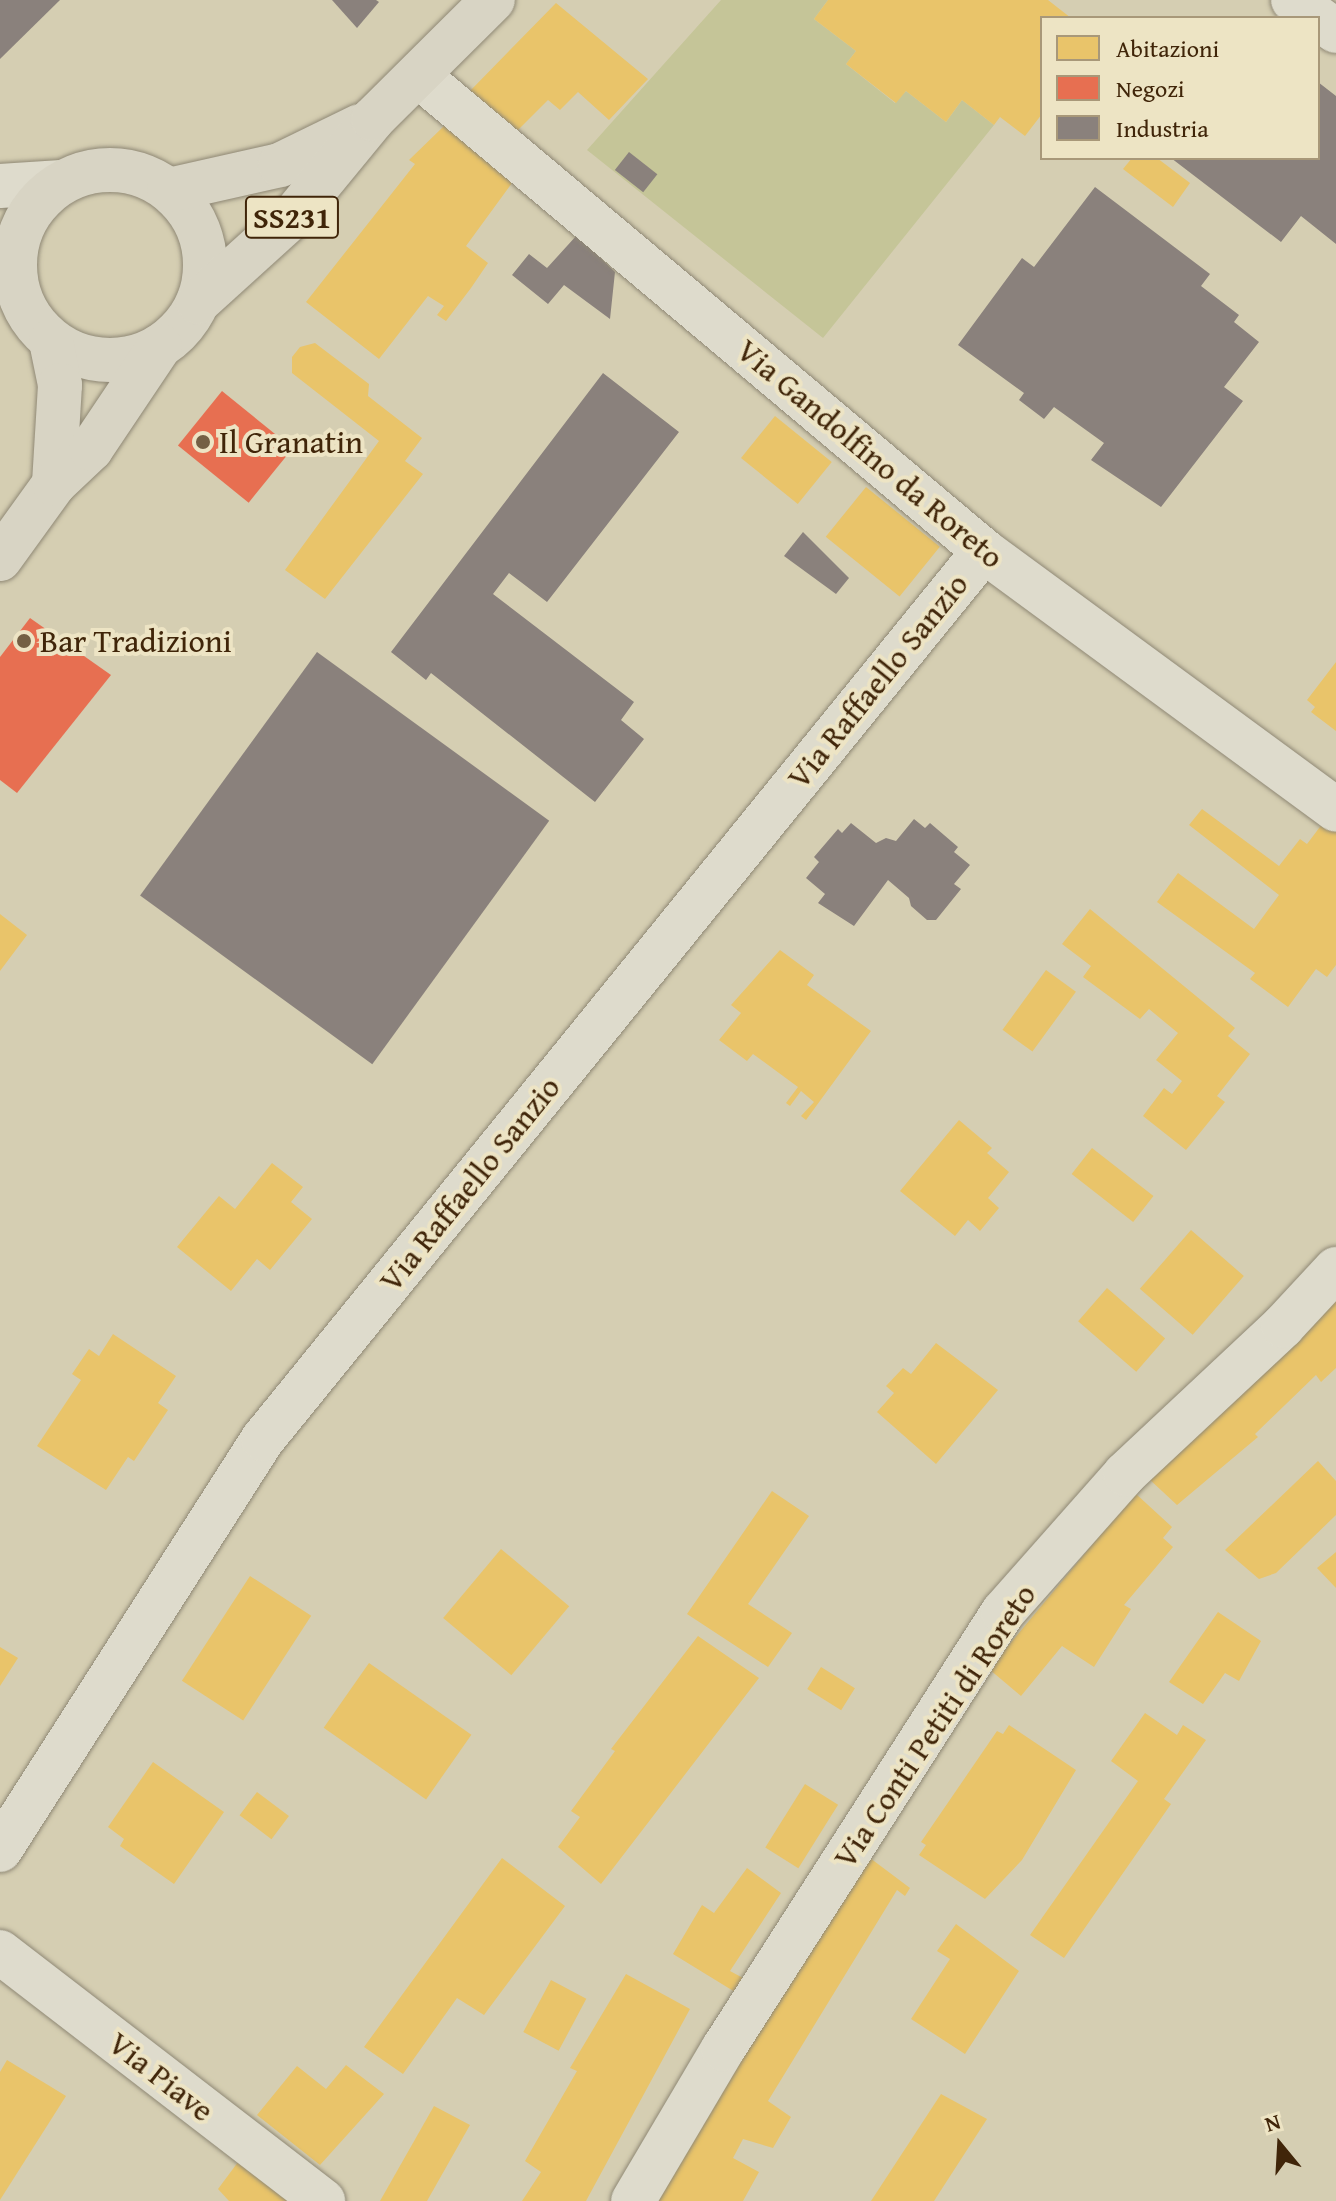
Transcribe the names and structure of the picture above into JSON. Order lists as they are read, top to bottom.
{
  "streets": {
    "main road": ["SS231"],
    "street": [
      "Via Gandolfino da Roreto",
      "Via Raffaello Sanzio",
      "Via Conti Petiti di Roreto",
      "Via Piave"
    ]
  },
  "crossings": [
    ["SS231", "Via Gandolfino da Roreto"],
    ["Via Gandolfino da Roreto", "Via Raffaello Sanzio"]
  ],
  "places": ["Il Granatin", "Bar Tradizioni"],
  "legend": ["Abitazioni", "Negozi", "Industria"],
  "north": "top"
}
